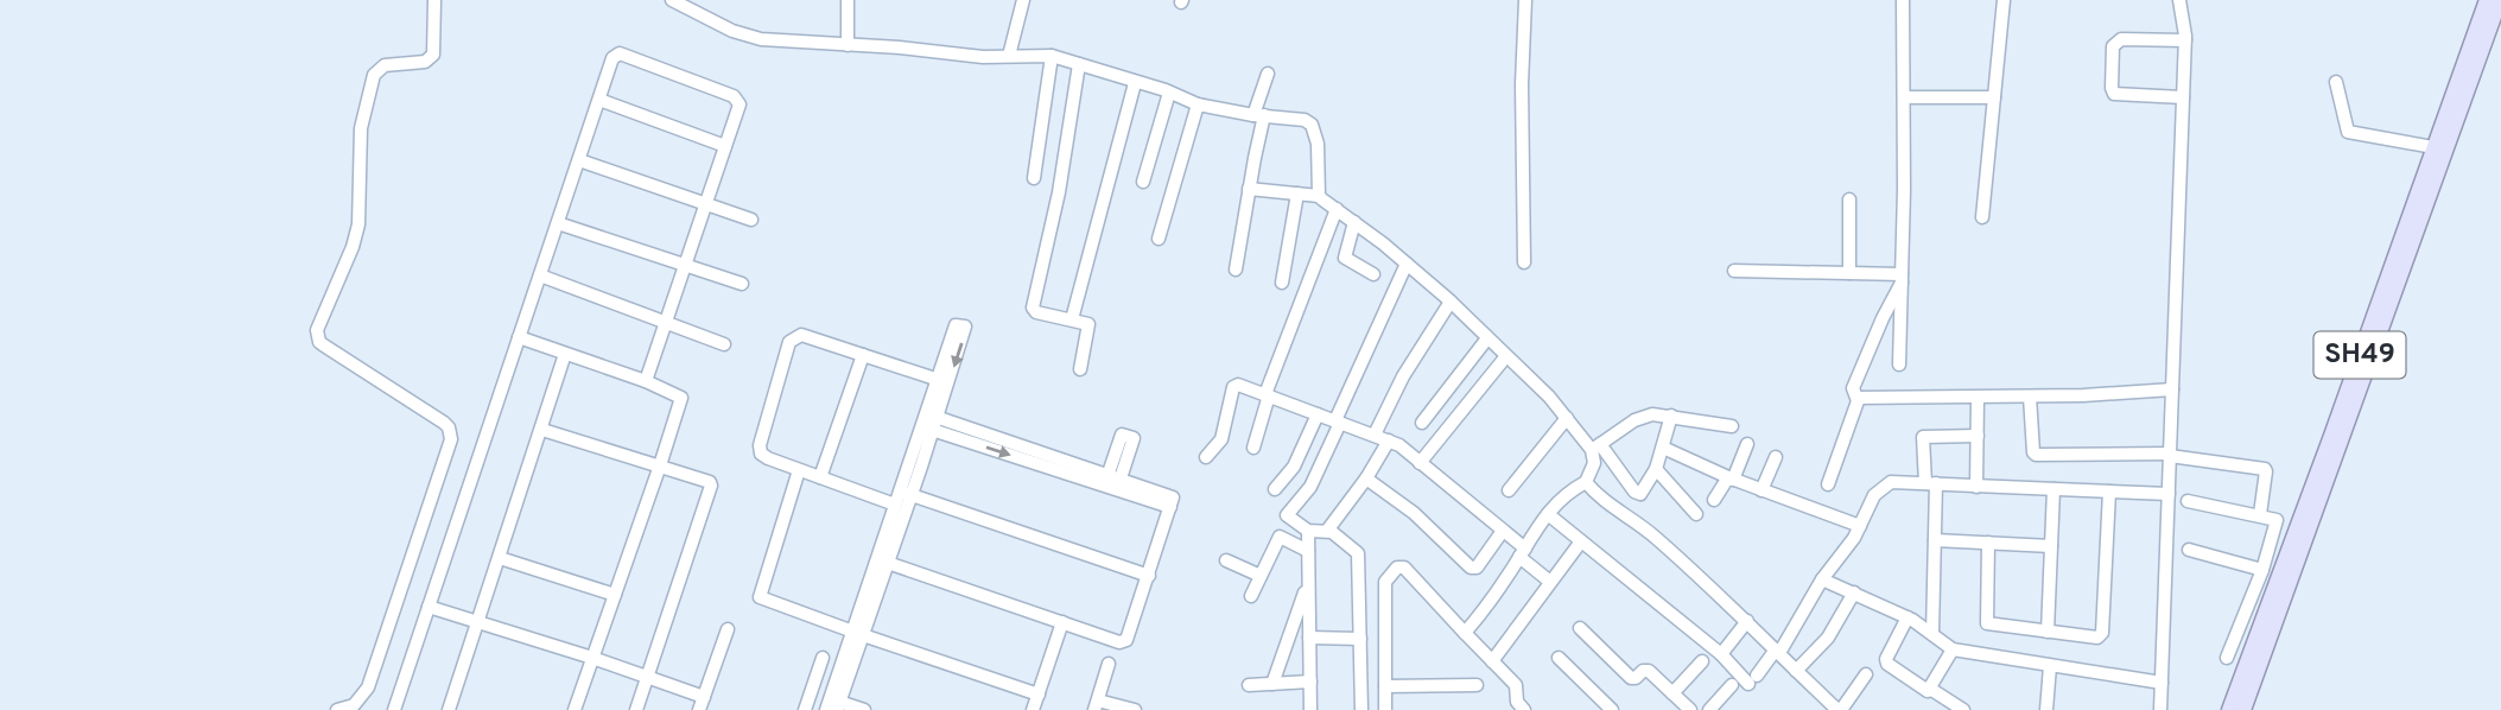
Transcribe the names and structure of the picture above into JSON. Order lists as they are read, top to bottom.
{
  "streets": {
    "main road": ["SH49"]
  }
}
